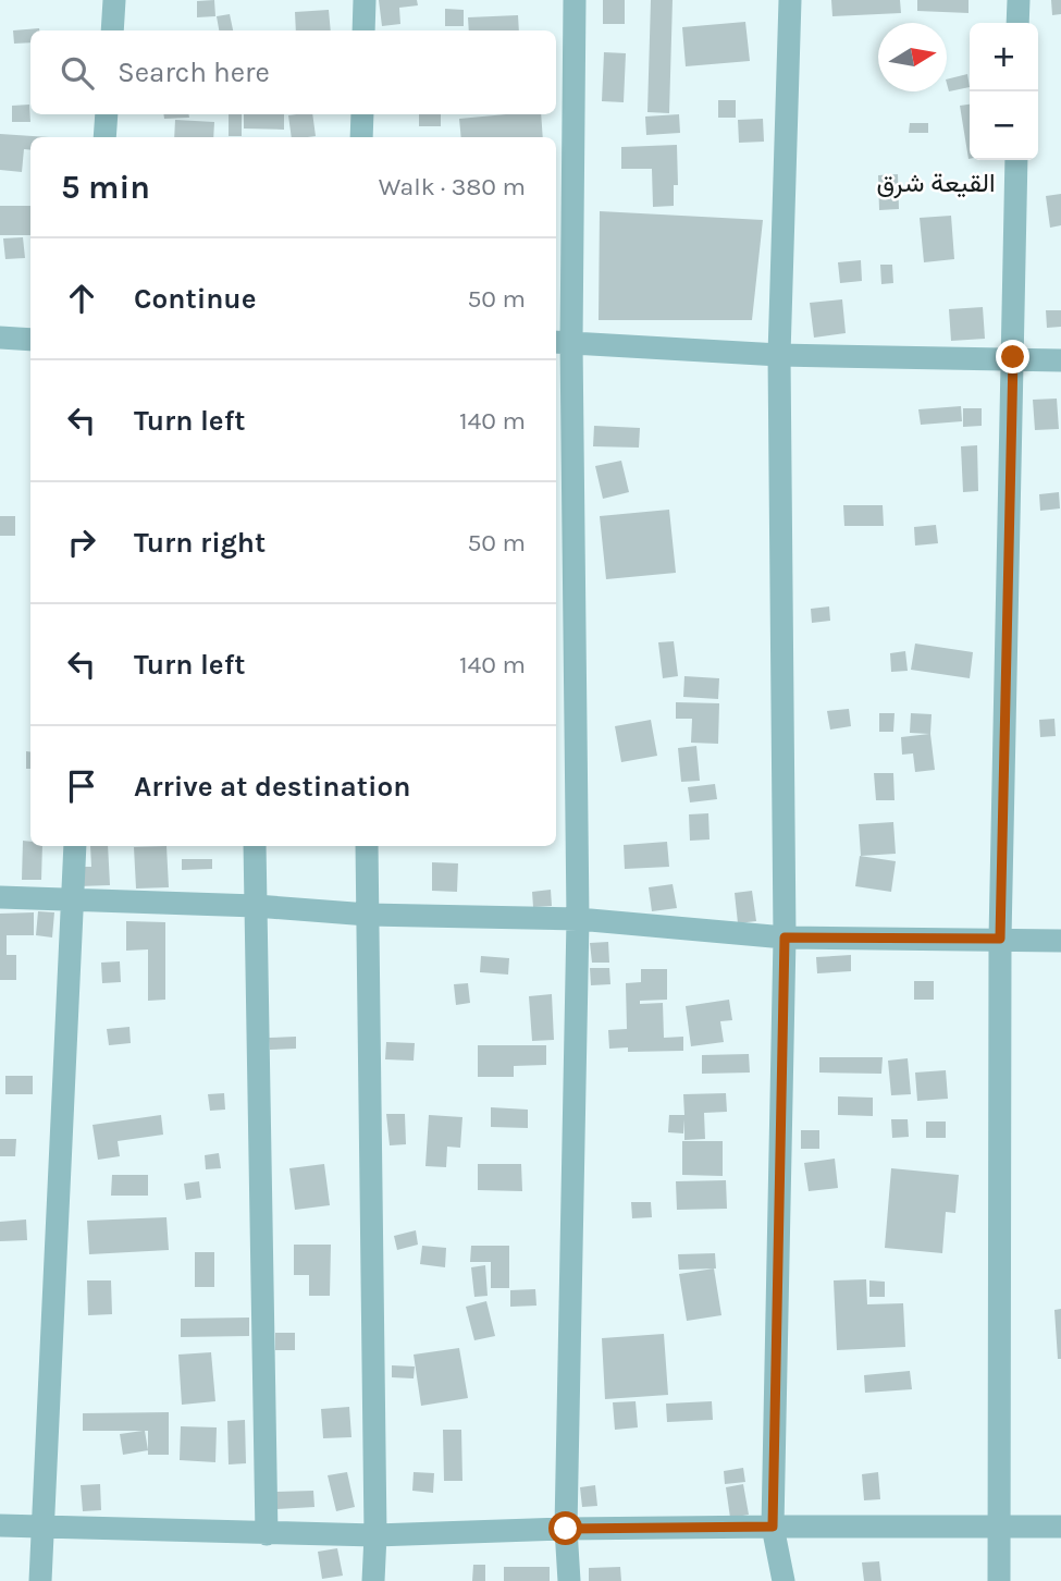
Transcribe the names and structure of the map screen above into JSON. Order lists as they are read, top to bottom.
{
  "districts": ["القيعة شرق"],
  "north": "right",
  "page": {
    "map_buttons": ["+", "−"],
    "search": "Search here",
    "heading": ["5 min", "Walk · 380 m"],
    "list": [
      ["Continue", "50 m"],
      ["Turn left", "140 m"],
      ["Turn right", "50 m"],
      ["Turn left", "140 m"],
      "Arrive at destination"
    ]
  }
}
